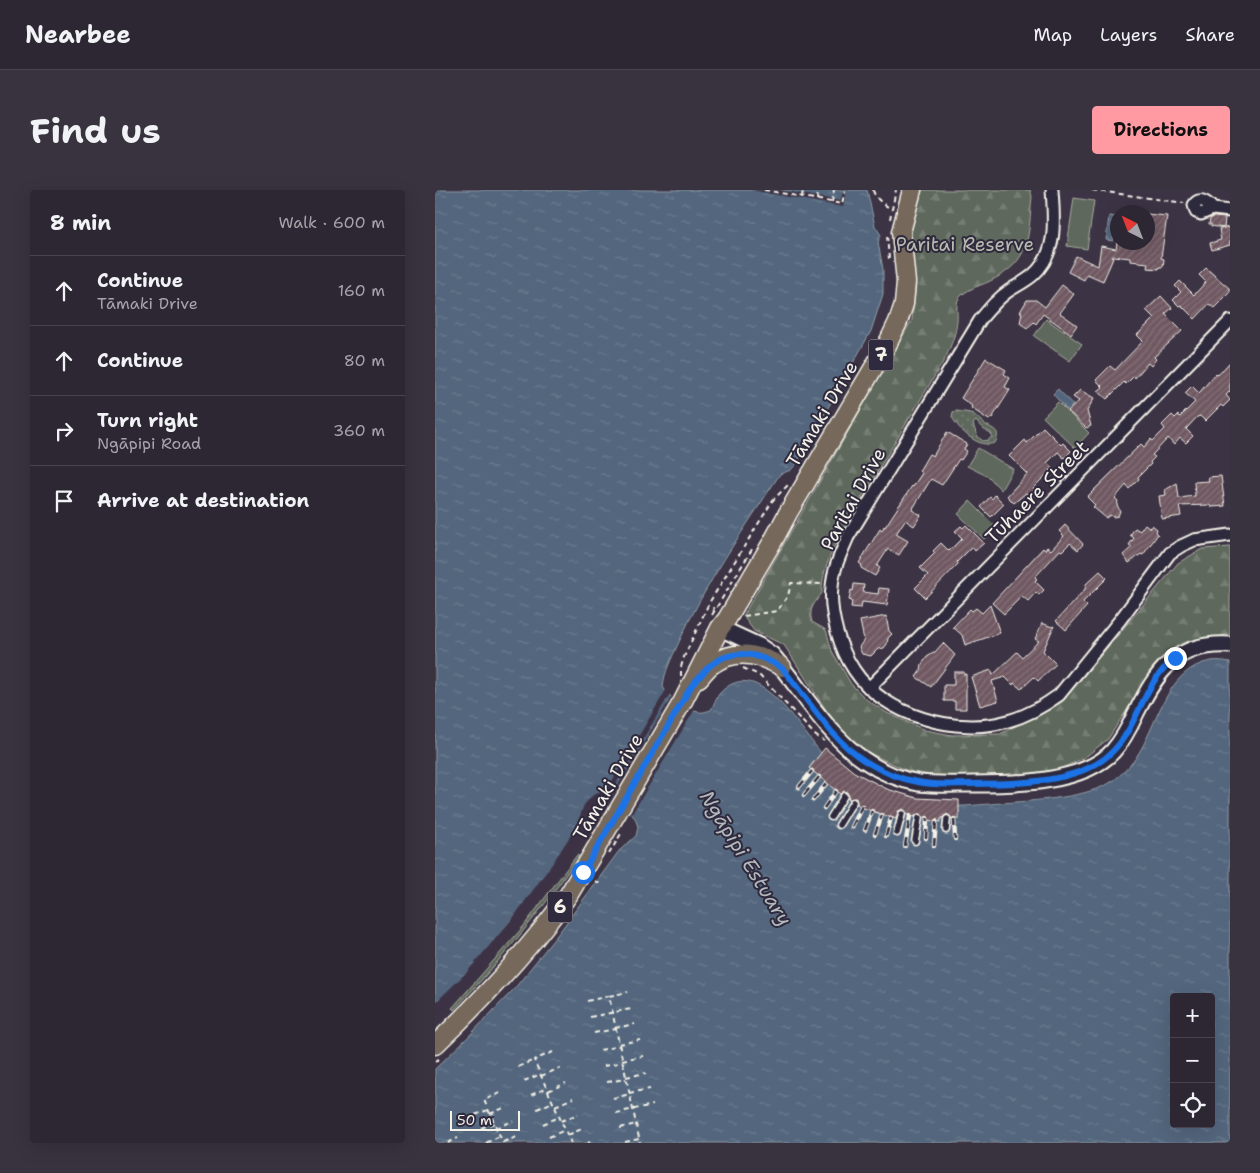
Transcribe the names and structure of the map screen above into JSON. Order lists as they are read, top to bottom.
{
  "streets": {
    "main road": ["7", "Tāmaki Drive", "6"],
    "street": ["Tūhaere Street", "Paritai Drive"]
  },
  "crossings": [
    ["Tāmaki Drive", "6"],
    ["Tūhaere Street", "Paritai Drive"]
  ],
  "water": ["Ngāpipi Estuary"],
  "parks": ["Paritai Reserve"],
  "scale_bar": "50 m",
  "north": "top left",
  "page": {
    "header": "Nearbee",
    "nav": ["Map", "Layers", "Share"],
    "buttons": "Directions",
    "title": "Find us",
    "heading": ["8 min", "Walk · 600 m"],
    "list": [
      ["Continue", "Tāmaki Drive", "160 m"],
      ["Continue", "80 m"],
      ["Turn right", "Ngāpipi Road", "360 m"],
      "Arrive at destination"
    ],
    "map_buttons": ["+", "−"],
    "scale": "50 m"
  }
}
